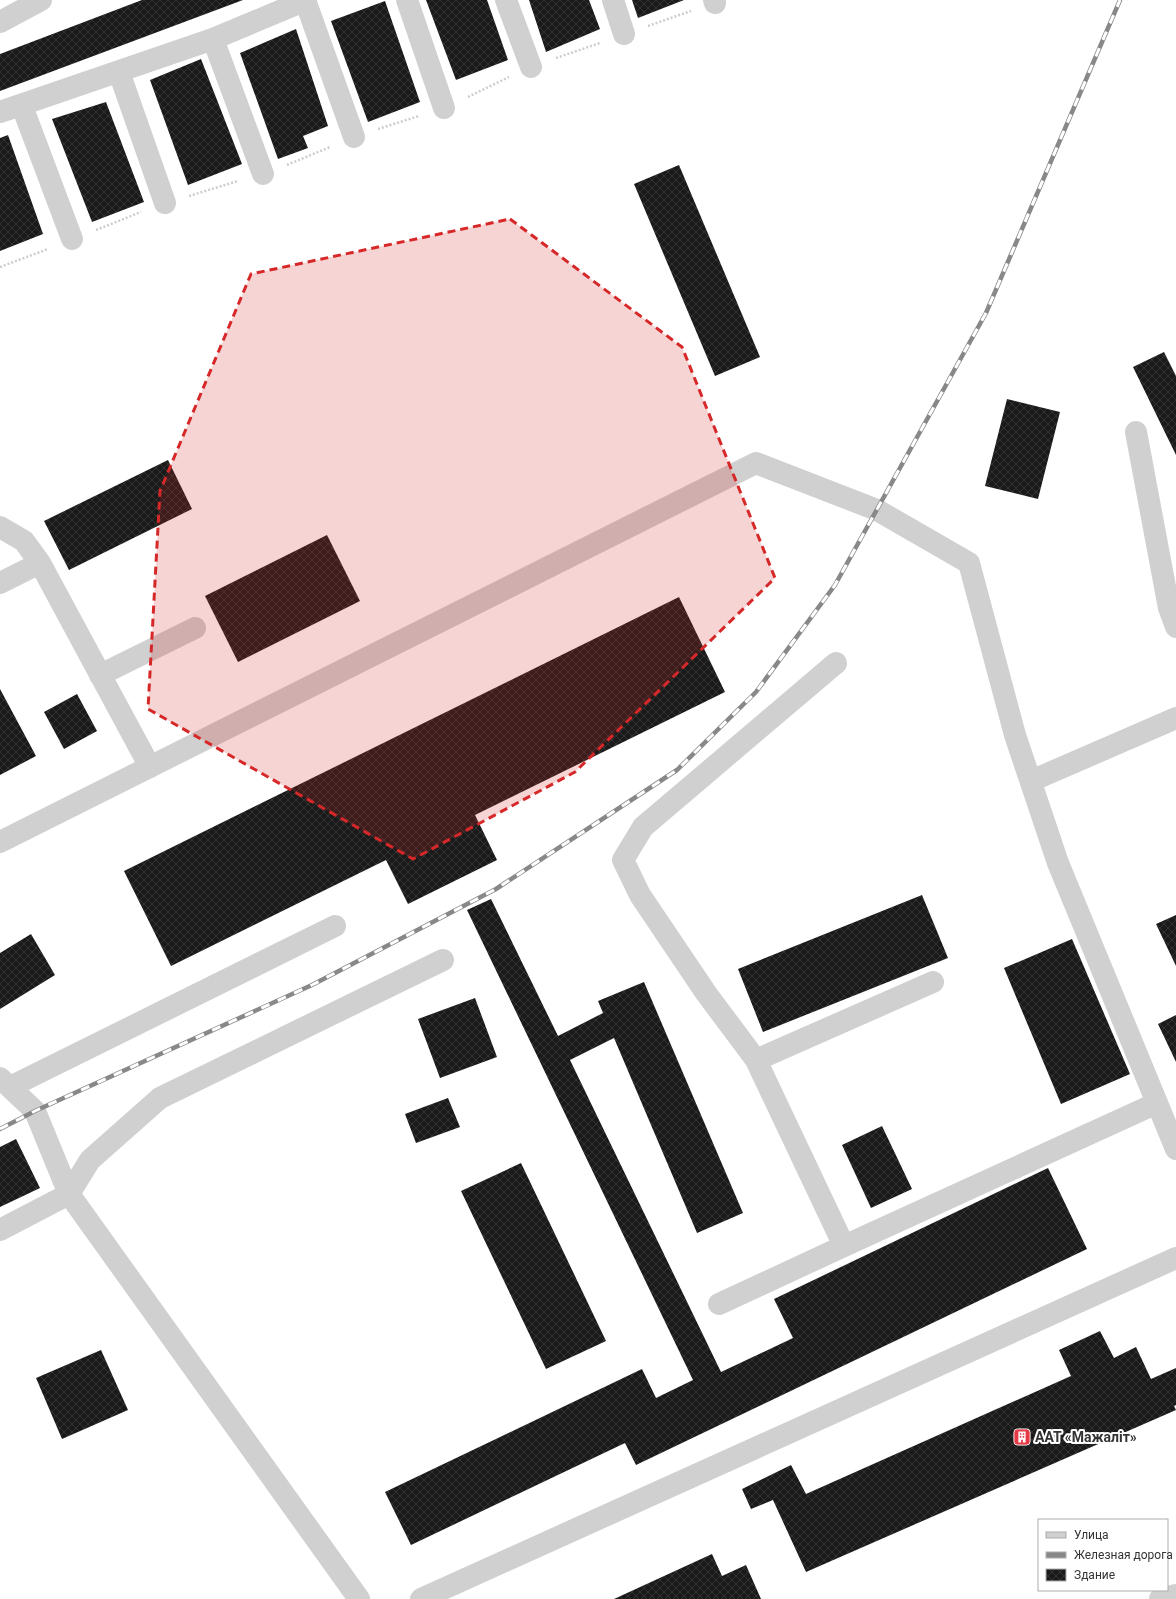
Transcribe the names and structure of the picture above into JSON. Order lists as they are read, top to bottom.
{
  "places": {
    "building": ["ААТ «Мажаліт»"]
  },
  "legend": ["Улица", "Железная дорога", "Здание"]
}
